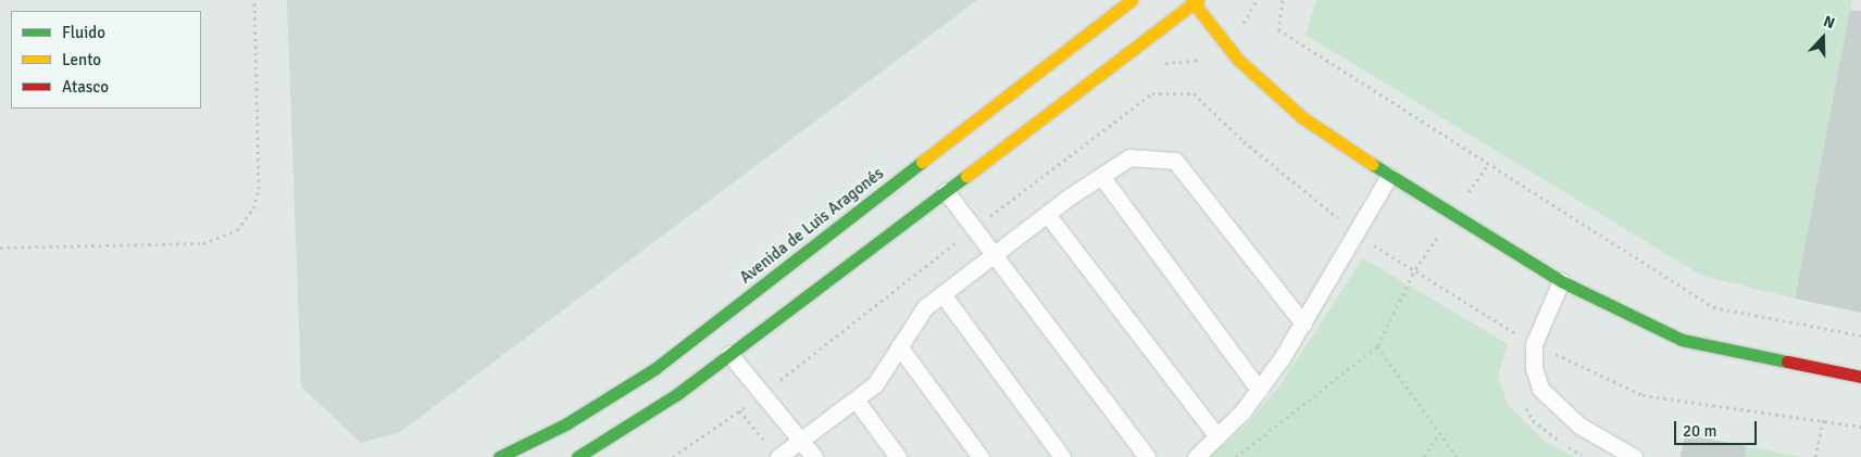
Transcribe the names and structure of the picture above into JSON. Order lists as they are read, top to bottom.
{
  "streets": {
    "main road": ["Avenida de Luis Aragonés"]
  },
  "legend": ["Fluido", "Lento", "Atasco"],
  "scale_bar": "20 m",
  "north": "top"
}
